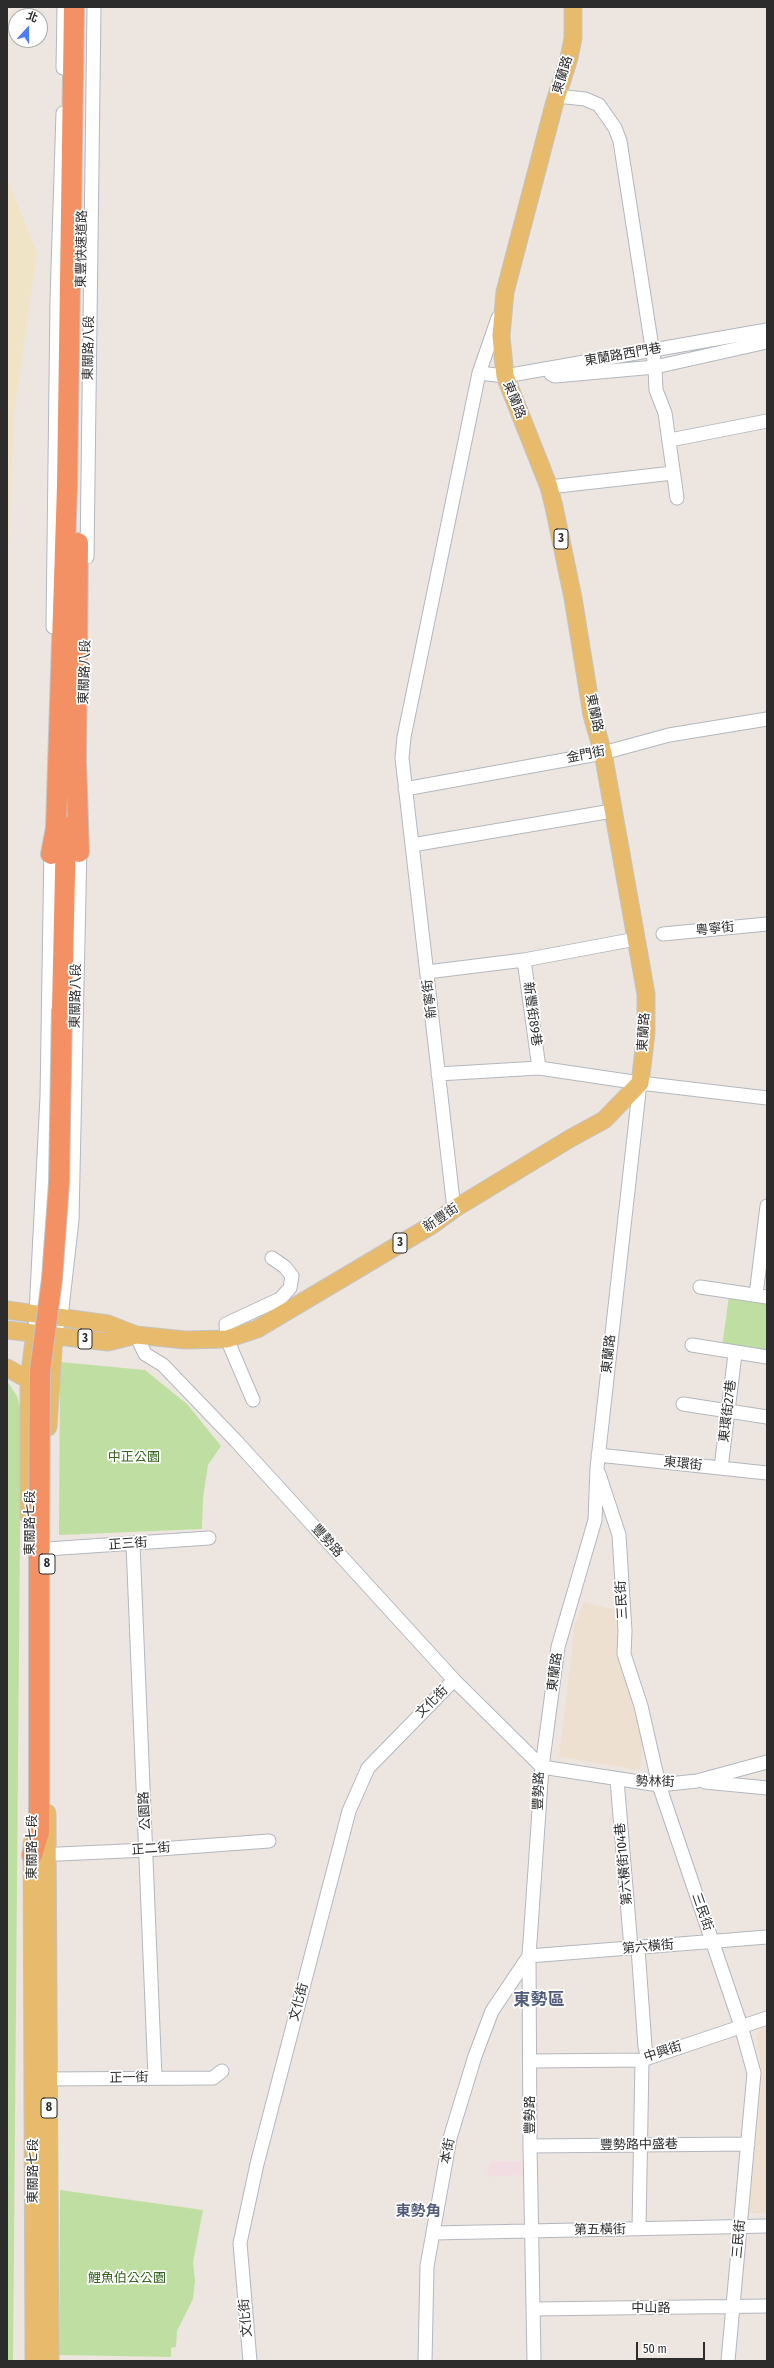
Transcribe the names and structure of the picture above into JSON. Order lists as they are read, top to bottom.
{
  "streets": {
    "highway": ["東豐快速道路"],
    "main road": [
      "東蘭路",
      "3",
      "新豐街",
      "東關路七段",
      "8"
    ],
    "street": [
      "東關路八段",
      "東蘭路西門巷",
      "金門街",
      "粵寧街",
      "新寧街",
      "新豐街89巷",
      "東環街27巷",
      "東環街",
      "豐勢路",
      "正三街",
      "三民街",
      "文化街",
      "勢林街",
      "公園路",
      "正二街",
      "第六橫街104巷",
      "第六橫街",
      "中興街",
      "正一街",
      "豐勢路中盛巷",
      "本街",
      "第五橫街",
      "中山路"
    ]
  },
  "crossings": [
    ["東蘭路", "東蘭路西門巷"],
    ["東蘭路", "金門街"],
    ["東蘭路", "新寧街"],
    ["東蘭路", "新豐街"],
    ["東蘭路", "東環街"],
    ["東蘭路", "豐勢路"],
    ["東蘭路", "三民街"],
    ["東蘭路", "勢林街"],
    ["東關路八段", "3"],
    ["東關路八段", "東關路七段"],
    ["3", "新豐街"],
    ["3", "東關路七段"],
    ["3", "豐勢路"],
    ["金門街", "新寧街"],
    ["新寧街", "新豐街"],
    ["新豐街", "豐勢路"],
    ["東環街27巷", "東環街"],
    ["東關路七段", "正三街"],
    ["東關路七段", "正二街"],
    ["東關路七段", "正一街"],
    ["豐勢路", "文化街"],
    ["豐勢路", "勢林街"],
    ["豐勢路", "第六橫街"],
    ["豐勢路", "中興街"],
    ["豐勢路", "豐勢路中盛巷"],
    ["豐勢路", "本街"],
    ["豐勢路", "第五橫街"],
    ["豐勢路", "中山路"],
    ["正三街", "公園路"],
    ["三民街", "勢林街"],
    ["三民街", "第六橫街"],
    ["三民街", "中興街"],
    ["三民街", "豐勢路中盛巷"],
    ["三民街", "第五橫街"],
    ["三民街", "中山路"],
    ["勢林街", "第六橫街104巷"],
    ["公園路", "正二街"],
    ["公園路", "正一街"],
    ["第六橫街104巷", "第六橫街"],
    ["第六橫街104巷", "中興街"],
    ["第六橫街104巷", "豐勢路中盛巷"],
    ["第六橫街104巷", "第五橫街"],
    ["第六橫街", "本街"],
    ["本街", "第五橫街"]
  ],
  "districts": ["東勢區", "東勢角"],
  "parks": ["中正公園", "鯉魚伯公公園"],
  "scale_bar": "50 m",
  "north": "top"
}
